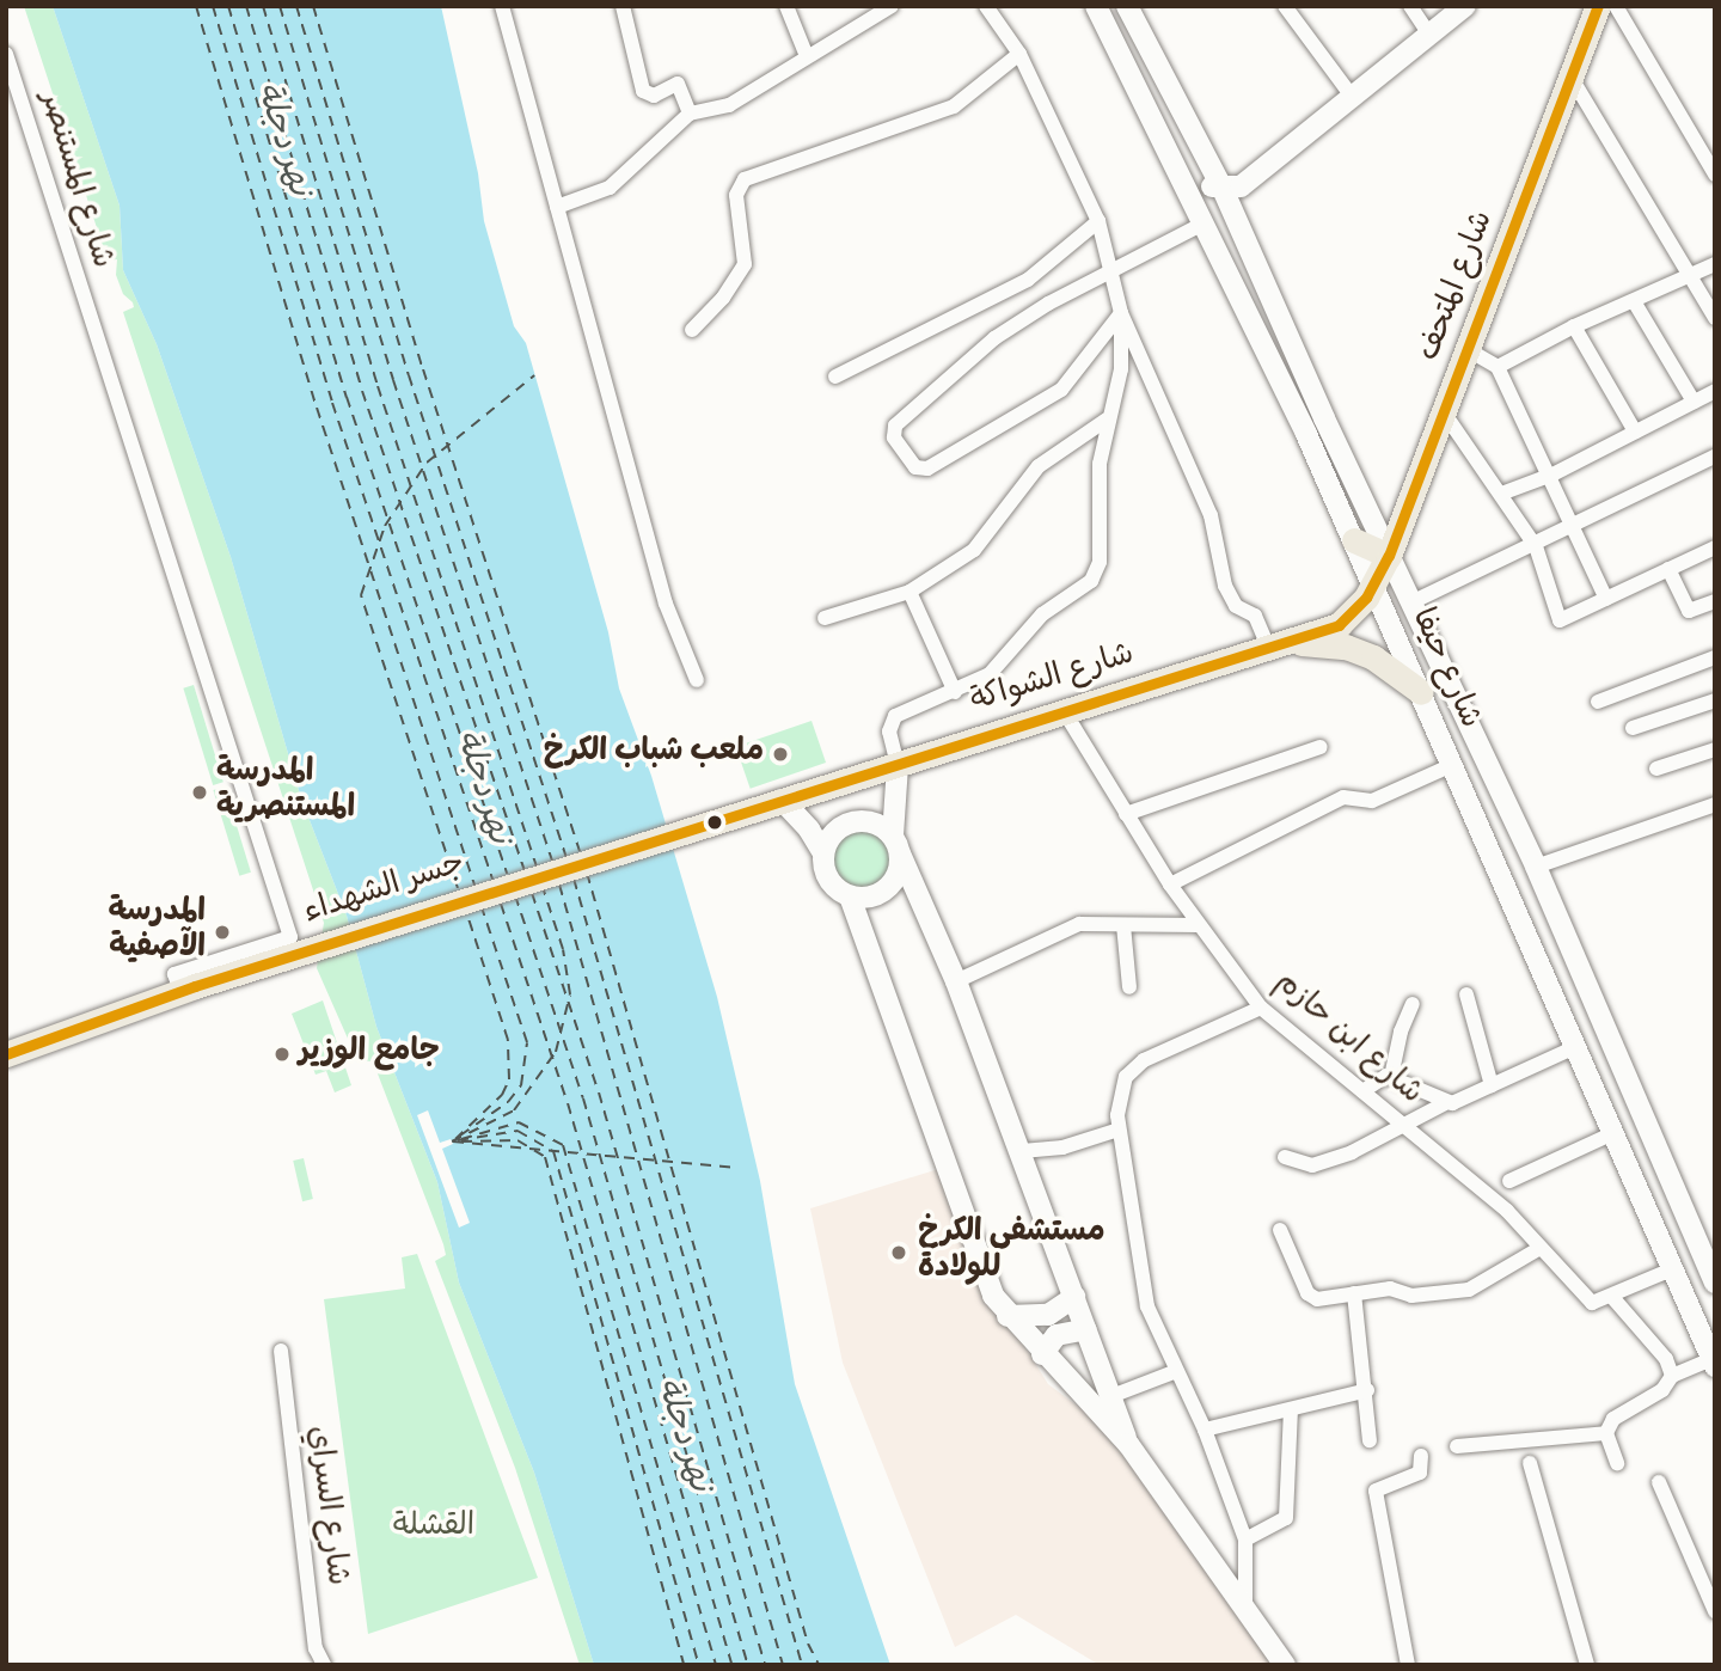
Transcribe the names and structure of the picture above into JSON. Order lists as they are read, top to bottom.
{
  "streets": {
    "main road": [
      "شارع المتحف",
      "شارع حيفا",
      "شارع الشواكة",
      "جسر الشهداء"
    ],
    "street": ["شارع المستنصر", "شارع ابن حازم", "شارع السراي"]
  },
  "crossings": [
    ["شارع المستنصر", "جسر الشهداء"],
    ["شارع المتحف", "شارع حيفا"],
    ["شارع المتحف", "شارع الشواكة"],
    ["شارع حيفا", "شارع الشواكة"],
    ["شارع الشواكة", "جسر الشهداء"],
    ["شارع الشواكة", "شارع ابن حازم"]
  ],
  "water": ["نهر دجلة"],
  "parks": ["القشلة"],
  "places": [
    "ملعب شباب الكرخ",
    "المدرسة المستنصرية",
    "المدرسة الآصفية",
    "جامع الوزير",
    "مستشفى الكرخ للولادة"
  ]
}
